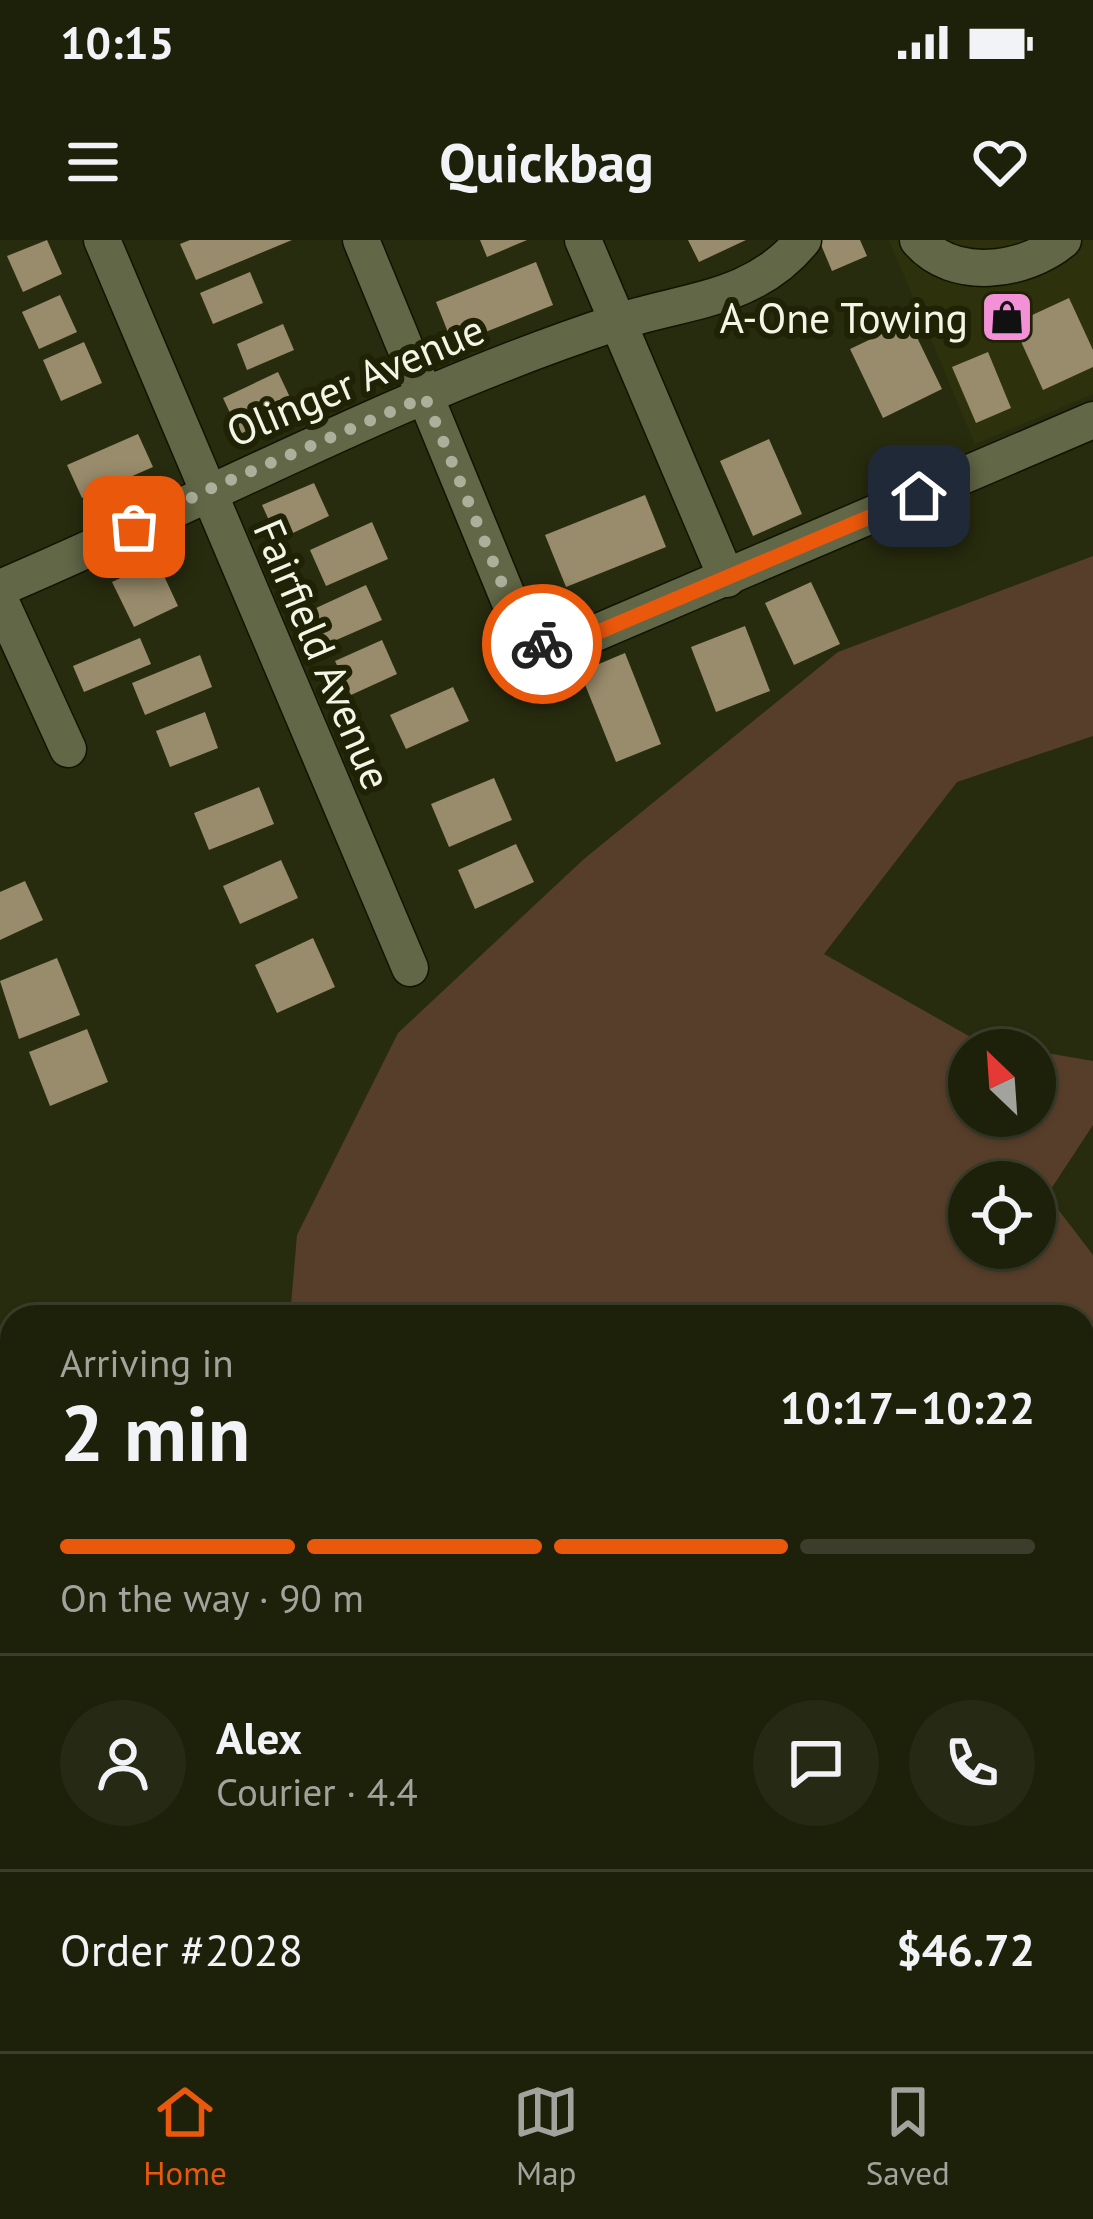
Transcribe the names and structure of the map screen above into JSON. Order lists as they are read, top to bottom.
{
  "streets": {
    "street": ["Olinger Avenue", "Fairfield Avenue"]
  },
  "crossings": [
    ["Olinger Avenue", "Fairfield Avenue"]
  ],
  "places": {
    "shop": ["A-One Towing"]
  },
  "north": "top left",
  "page": {
    "status": "10:15",
    "header": "Quickbag",
    "heading": ["2 min", "Arriving in", "10:17–10:22"],
    "panel": [
      "Alex",
      "Courier · 4.4",
      "Order #2028",
      "$46.72"
    ],
    "bar": "On the way · 90 m",
    "tabs": ["Home", "Map", "Saved"]
  }
}
